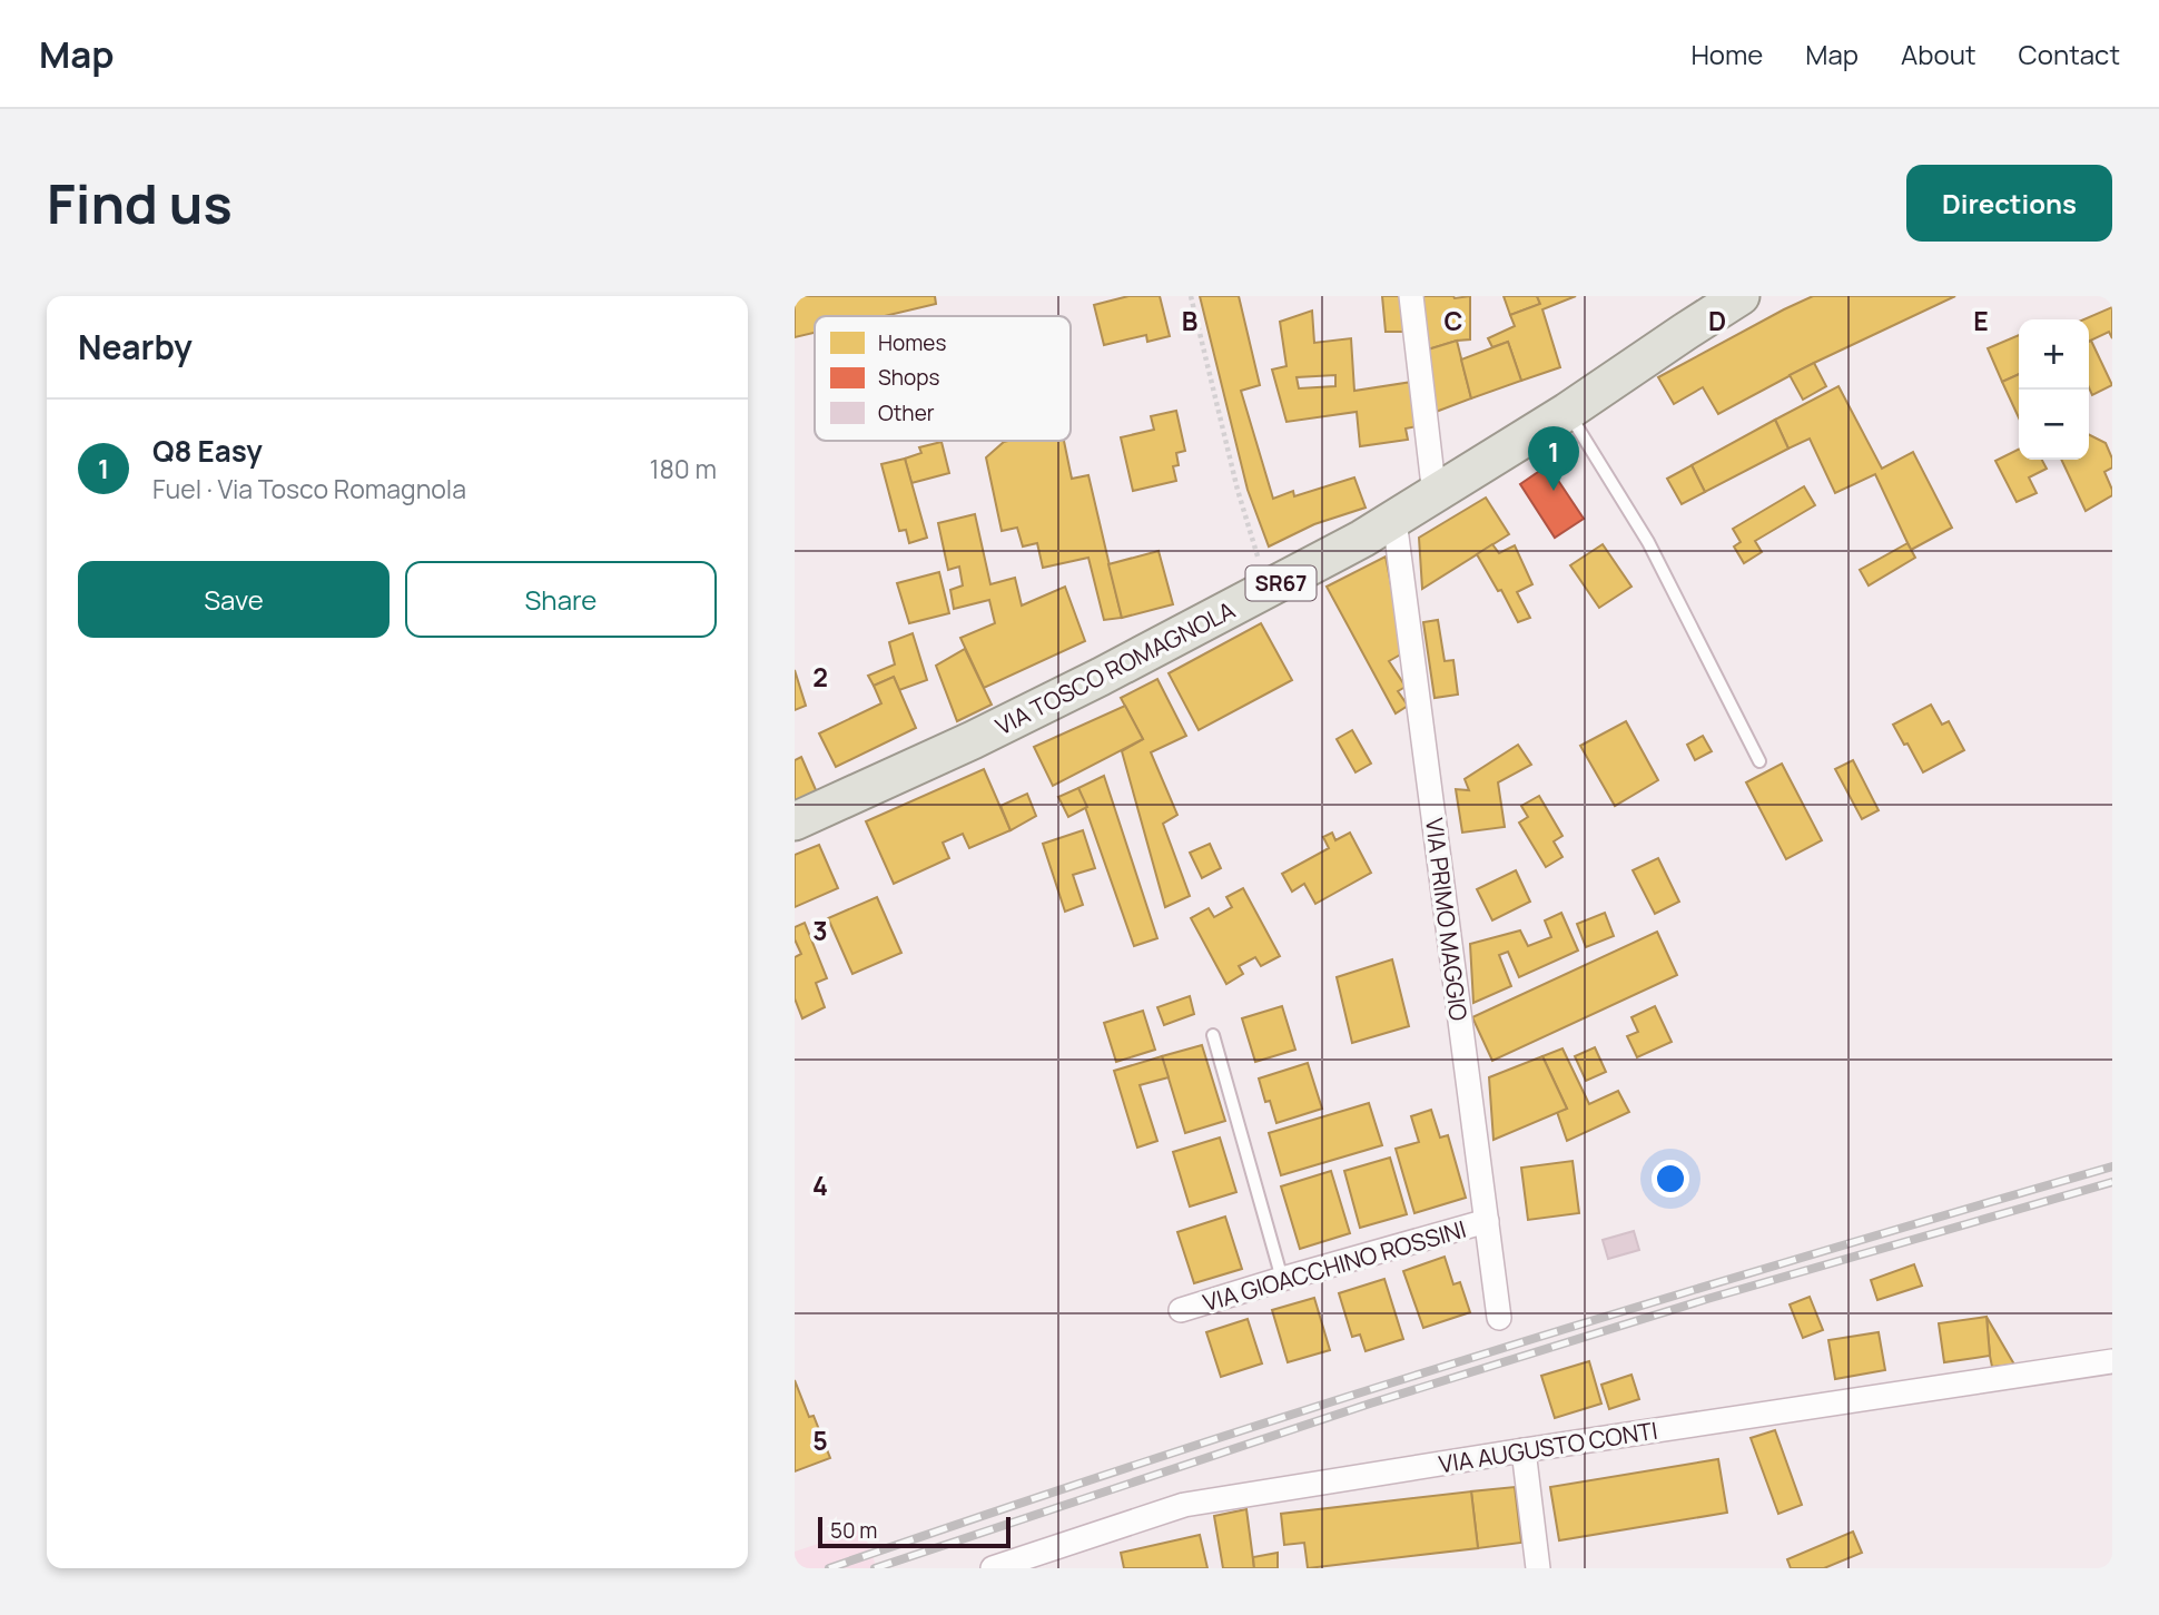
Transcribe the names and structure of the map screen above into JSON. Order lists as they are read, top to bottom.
{
  "streets": {
    "main road": ["SR67", "VIA TOSCO ROMAGNOLA"],
    "street": ["VIA PRIMO MAGGIO", "VIA GIOACCHINO ROSSINI", "VIA AUGUSTO CONTI"]
  },
  "crossings": [
    ["VIA TOSCO ROMAGNOLA", "VIA PRIMO MAGGIO"],
    ["VIA PRIMO MAGGIO", "VIA GIOACCHINO ROSSINI"]
  ],
  "legend": ["Homes", "Shops", "Other"],
  "scale_bar": "50 m",
  "page": {
    "header": "Map",
    "nav": [
      "Home",
      "Map",
      "About",
      "Contact"
    ],
    "buttons": [
      "Directions",
      ["Save", "Share"]
    ],
    "title": "Find us",
    "heading": "Nearby",
    "map_buttons": ["+", "−"],
    "list": [
      {
        "mark": "1",
        "name": "Q8 Easy",
        "note": "Fuel · Via Tosco Romagnola",
        "value": "180 m"
      }
    ],
    "pins": "1",
    "scale": "50 m"
  },
  "grid": {
    "columns": [
      "B",
      "C",
      "D",
      "E"
    ],
    "rows": [
      "2",
      "3",
      "4",
      "5"
    ]
  }
}
